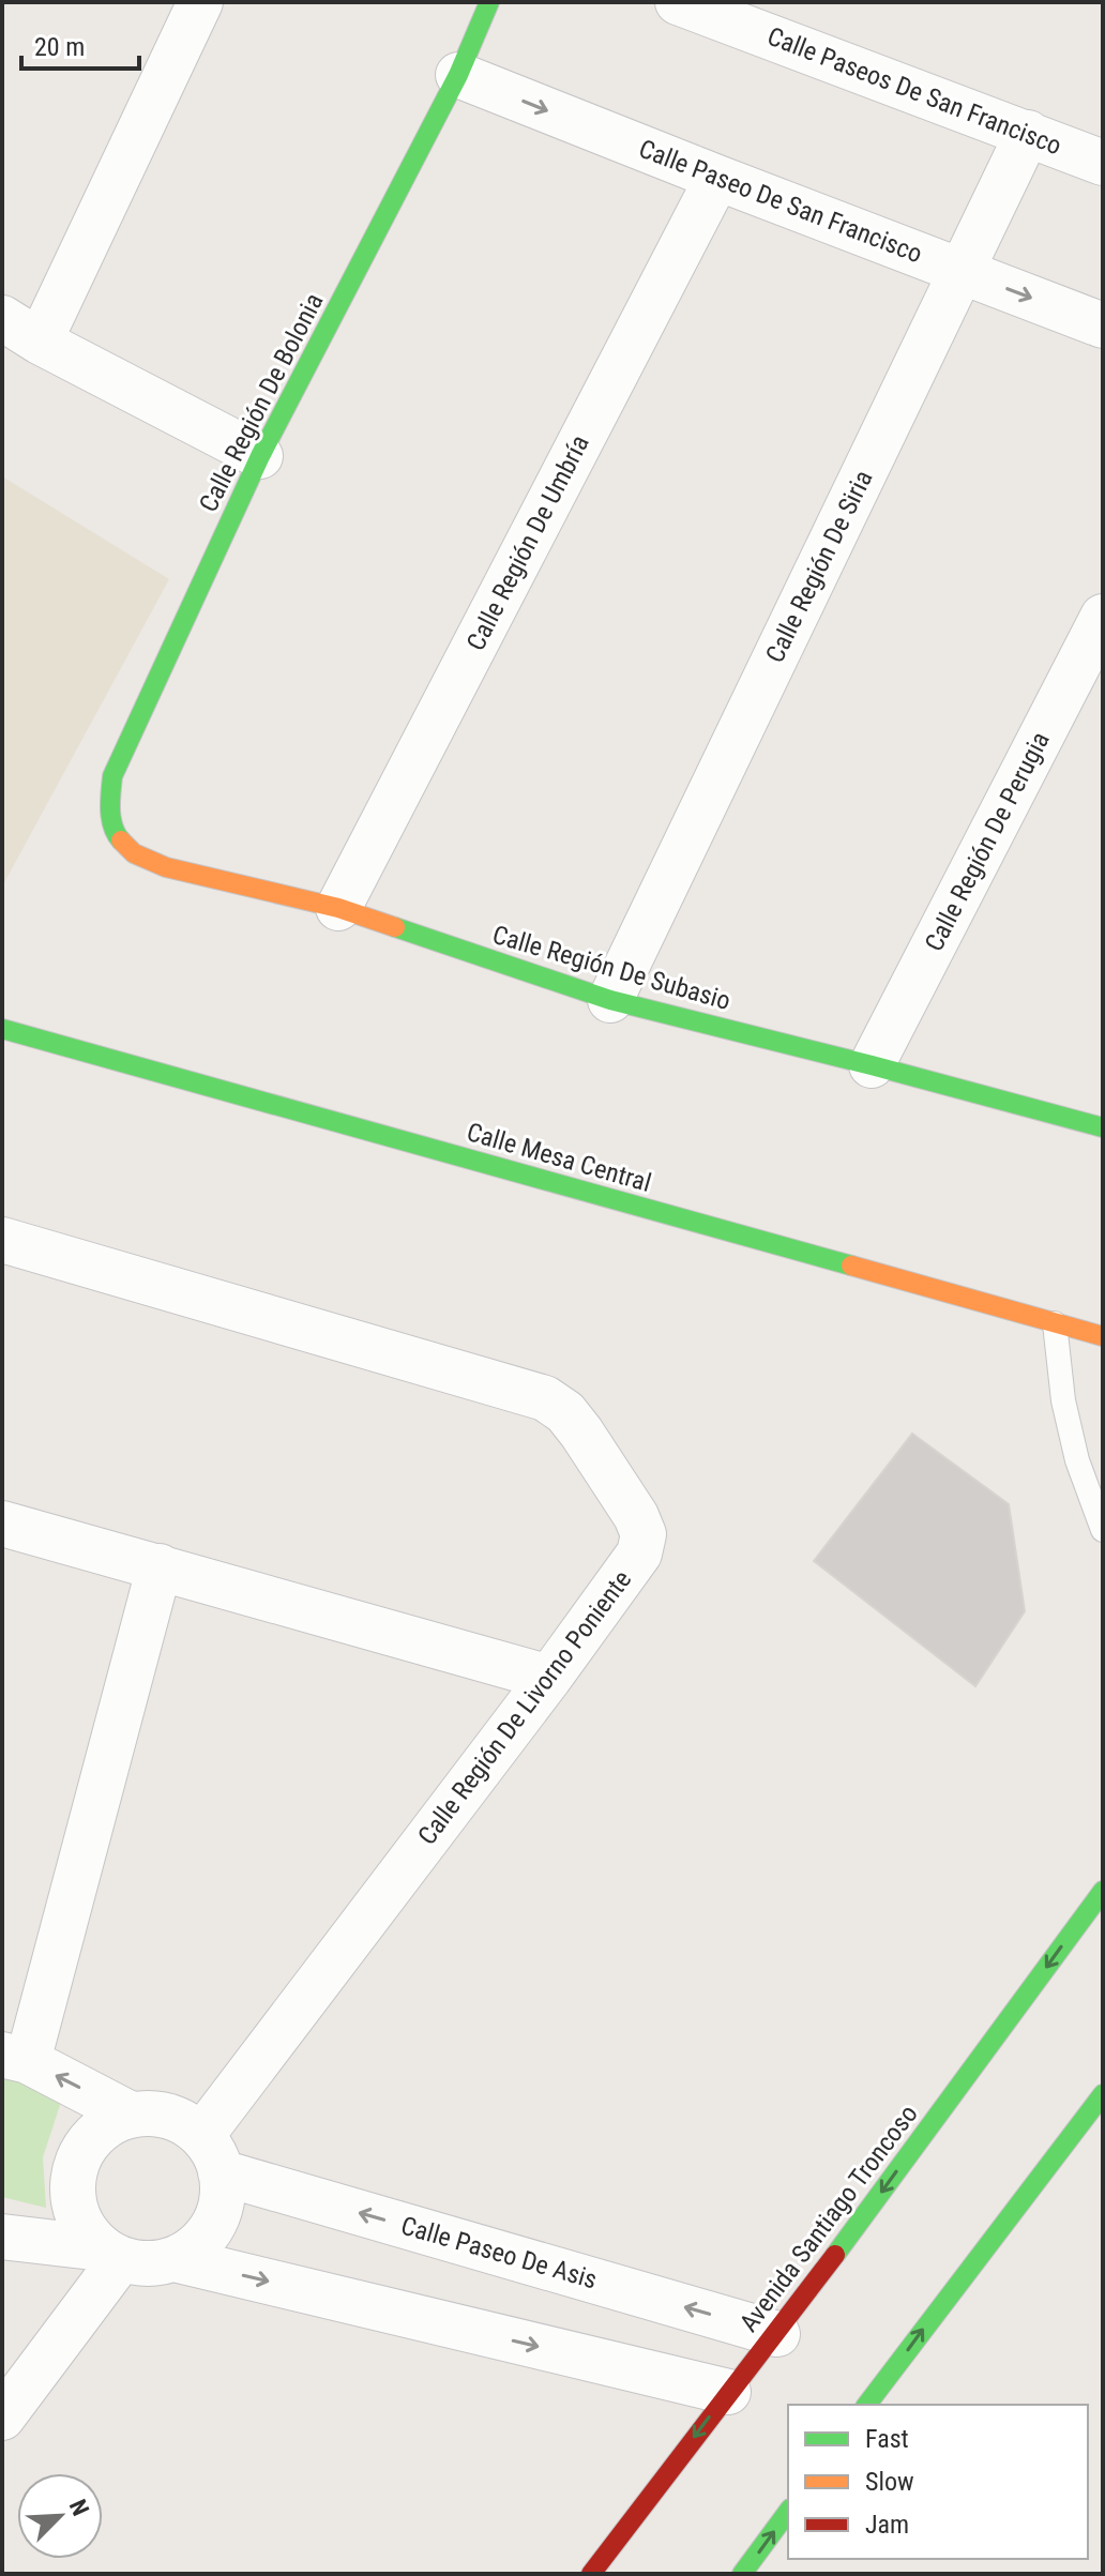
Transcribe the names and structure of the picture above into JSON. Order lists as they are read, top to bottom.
{
  "streets": {
    "main road": [
      "Calle Región De Bolonia",
      "Calle Región De Subasio",
      "Calle Mesa Central",
      "Avenida Santiago Troncoso"
    ],
    "street": [
      "Calle Paseos De San Francisco",
      "Calle Paseo De San Francisco",
      "Calle Región De Umbría",
      "Calle Región De Siria",
      "Calle Región De Perugia",
      "Calle Región De Livorno Poniente",
      "Calle Paseo De Asis"
    ]
  },
  "crossings": [
    ["Calle Paseos De San Francisco", "Calle Región De Siria"],
    ["Calle Paseo De San Francisco", "Calle Región De Bolonia"],
    ["Calle Paseo De San Francisco", "Calle Región De Umbría"],
    ["Calle Paseo De San Francisco", "Calle Región De Siria"],
    ["Calle Región De Bolonia", "Calle Región De Subasio"],
    ["Calle Región De Umbría", "Calle Región De Subasio"],
    ["Calle Región De Siria", "Calle Región De Subasio"],
    ["Calle Región De Perugia", "Calle Región De Subasio"],
    ["Calle Región De Livorno Poniente", "Calle Paseo De Asis"],
    ["Avenida Santiago Troncoso", "Calle Paseo De Asis"]
  ],
  "one_way": ["Calle Paseo De San Francisco"],
  "legend": ["Fast", "Slow", "Jam"],
  "scale_bar": "20 m",
  "north": "top right"
}
